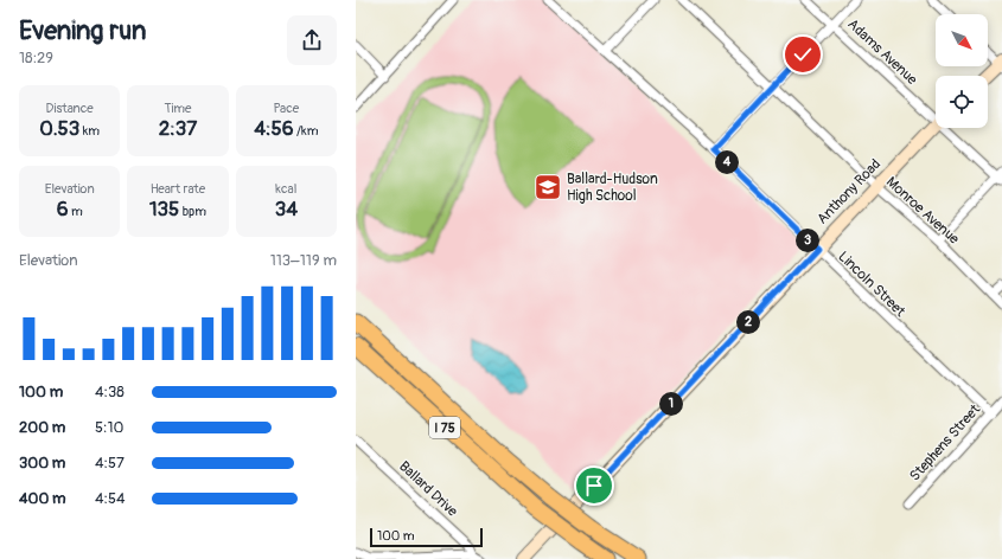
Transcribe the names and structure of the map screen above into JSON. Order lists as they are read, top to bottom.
{
  "streets": {
    "highway": ["I 75"],
    "street": [
      "Adams Avenue",
      "Anthony Road",
      "Monroe Avenue",
      "Lincoln Street",
      "Stephens Street",
      "Ballard Drive"
    ]
  },
  "crossings": [
    ["Anthony Road", "Monroe Avenue"],
    ["Anthony Road", "Lincoln Street"],
    ["Lincoln Street", "Stephens Street"]
  ],
  "places": {
    "school or university": ["Ballard-Hudson High School"]
  },
  "scale_bar": "100 m",
  "north": "bottom right",
  "page": {
    "heading": ["Evening run", "18:29"],
    "stats": [
      ["Distance", "0.53 km"],
      ["Time", "2:37"],
      ["Pace", "4:56 /km"],
      ["Elevation", "6 m"],
      ["Heart rate", "135 bpm"],
      ["kcal", "34"]
    ],
    "pins": [
      "4",
      "3",
      "2",
      "1"
    ],
    "chart": ["Elevation", "113–119 m"],
    "list": [
      {
        "name": "100 m",
        "note": "4:38"
      },
      {
        "name": "200 m",
        "note": "5:10"
      },
      {
        "name": "300 m",
        "note": "4:57"
      },
      {
        "name": "400 m",
        "note": "4:54"
      }
    ],
    "scale": "100 m"
  }
}
